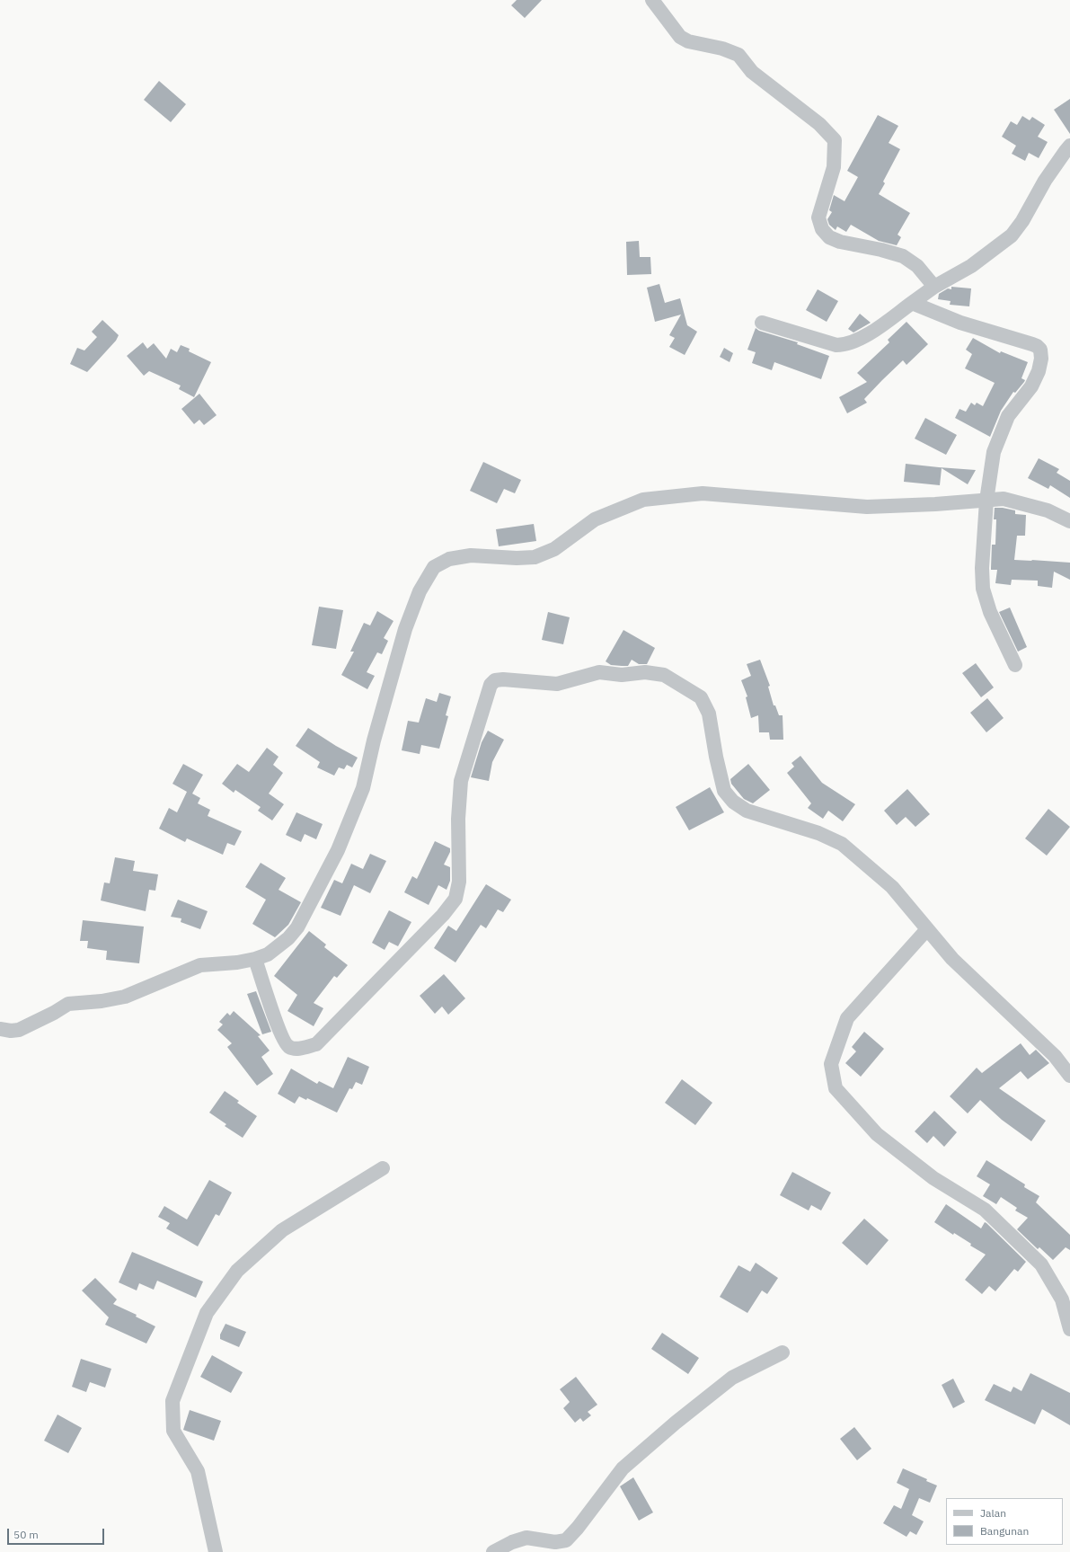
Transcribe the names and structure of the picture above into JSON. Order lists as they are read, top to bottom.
{
  "legend": ["Jalan", "Bangunan"],
  "scale_bar": "50 m"
}
